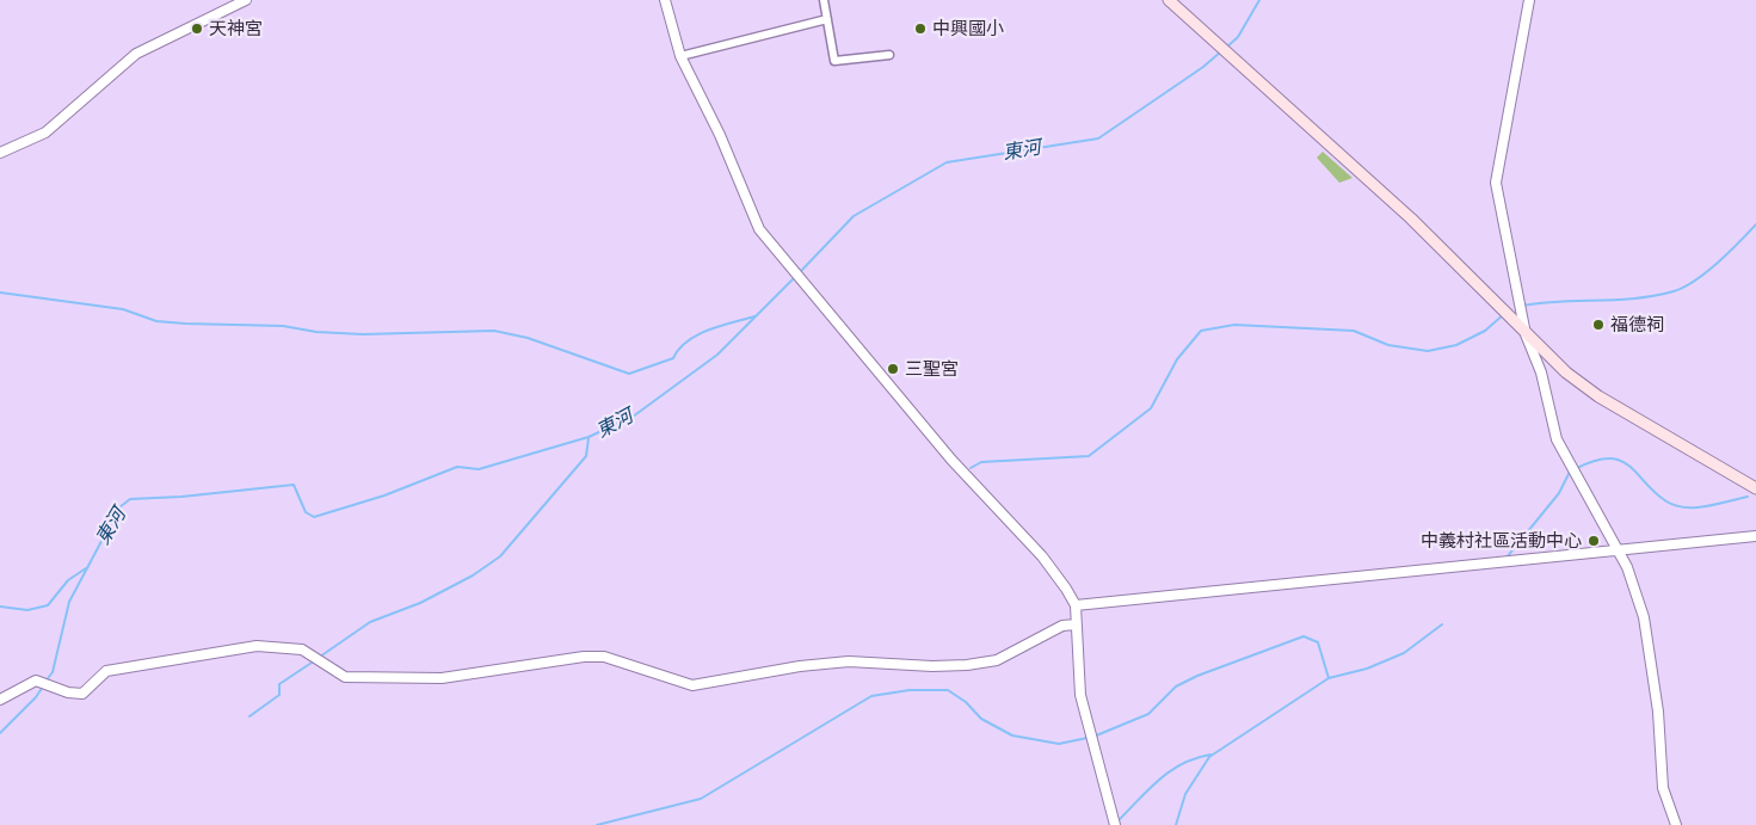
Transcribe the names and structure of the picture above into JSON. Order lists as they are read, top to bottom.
{
  "water": ["東河"],
  "places": [
    "天神宮",
    "中興國小",
    "福德祠",
    "三聖宮",
    "中義村社區活動中心"
  ]
}
